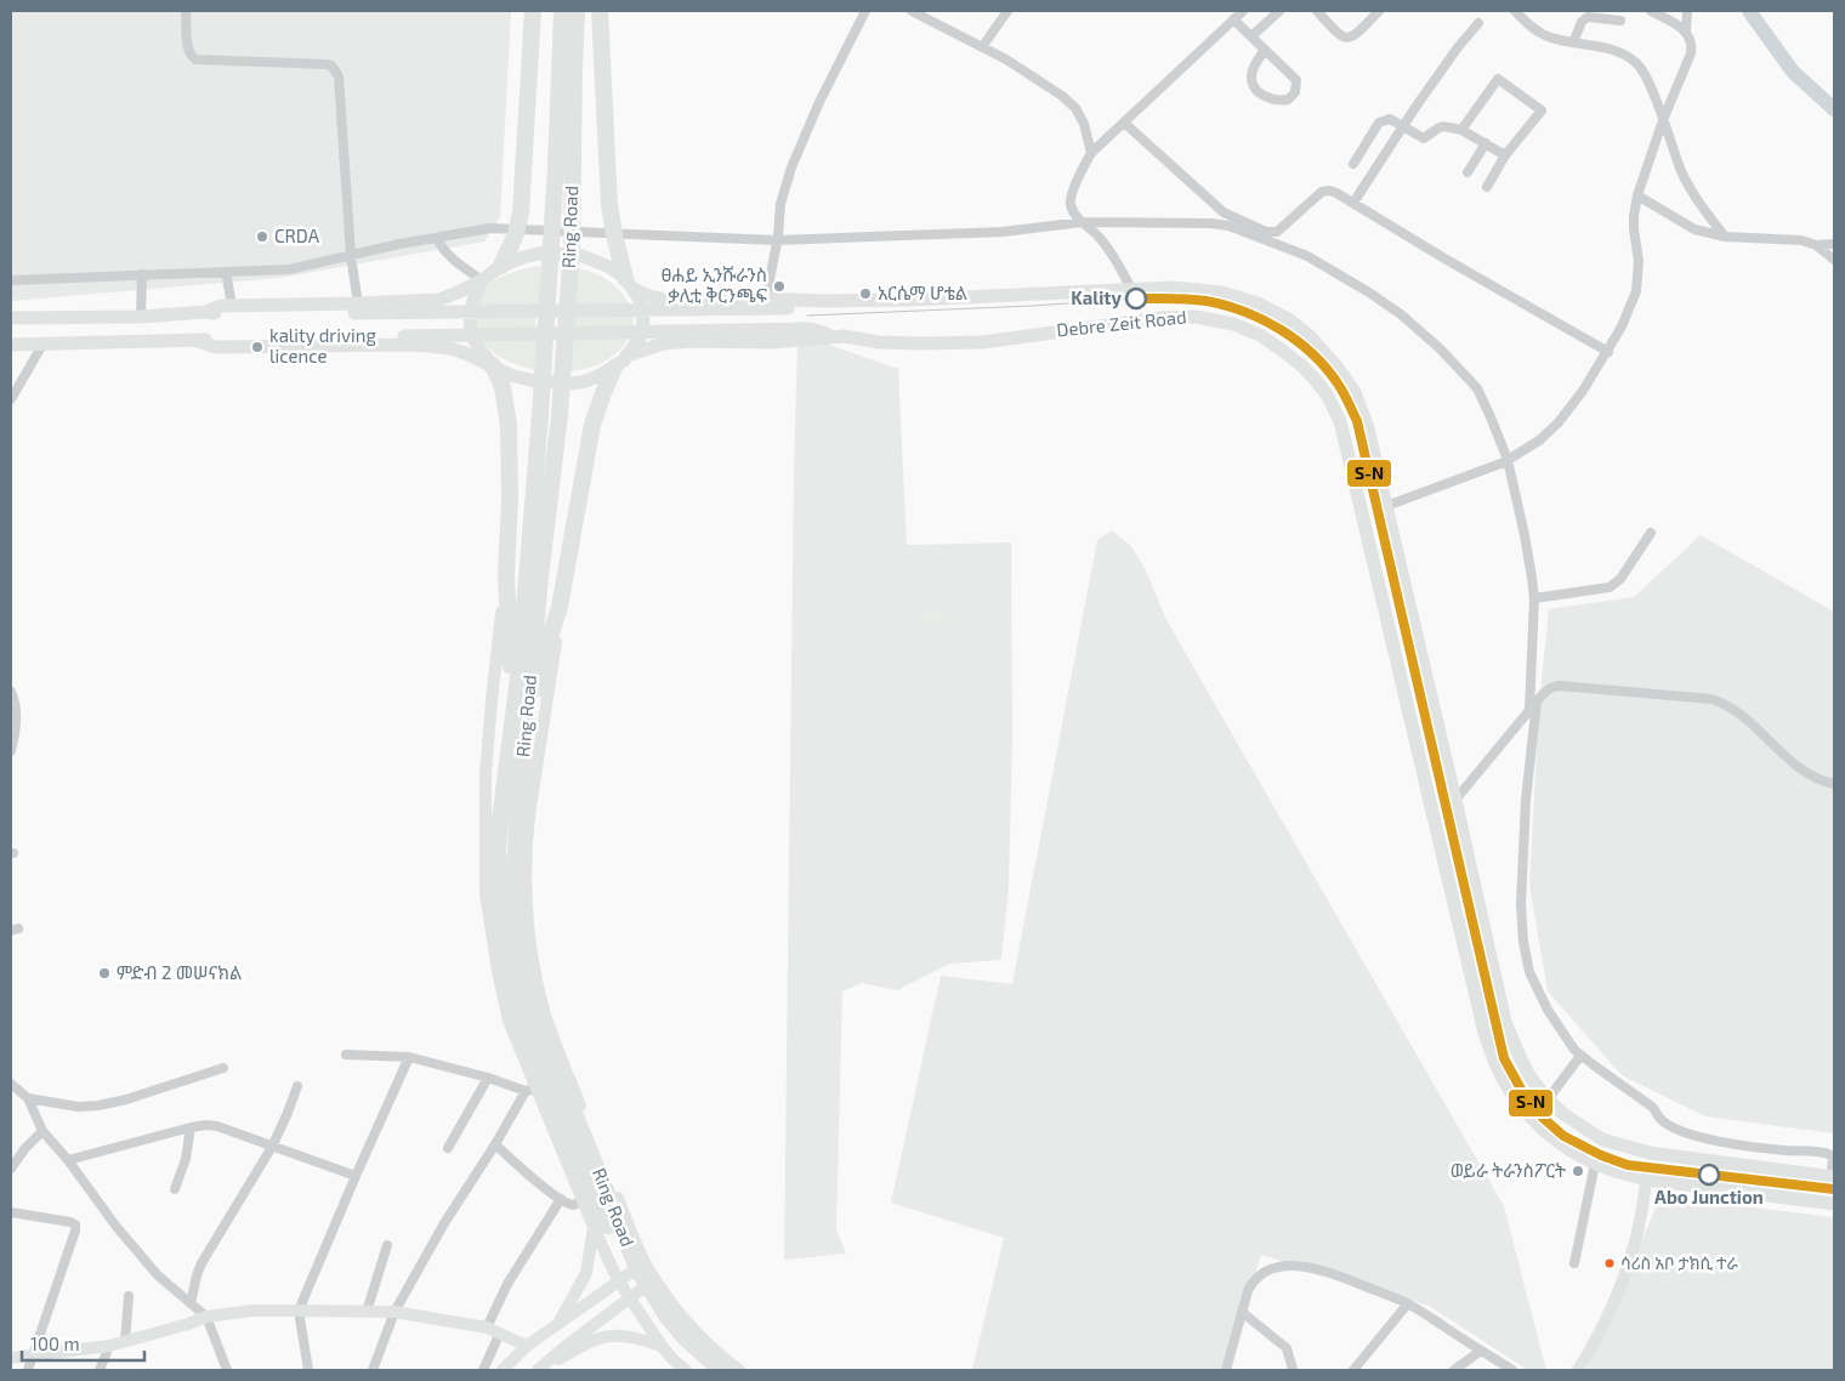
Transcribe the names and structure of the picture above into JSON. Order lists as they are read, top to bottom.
{
  "streets": {
    "highway": ["Ring Road"],
    "main road": ["Debre Zeit Road"]
  },
  "places": [
    "CRDA",
    "ፀሐይ ኢንሹራንስ ቃሊቲ ቅርንጫፍ",
    "አርሴማ ሆቴል",
    "Kality",
    "kality driving licence",
    "ምድብ 2 መሠናክል",
    "ወይራ ትራንስፖርት",
    "Abo Junction",
    "ሳሪስ አቦ ታክሲ ተራ"
  ],
  "lines": ["transit line S-N"],
  "scale_bar": "100 m"
}
